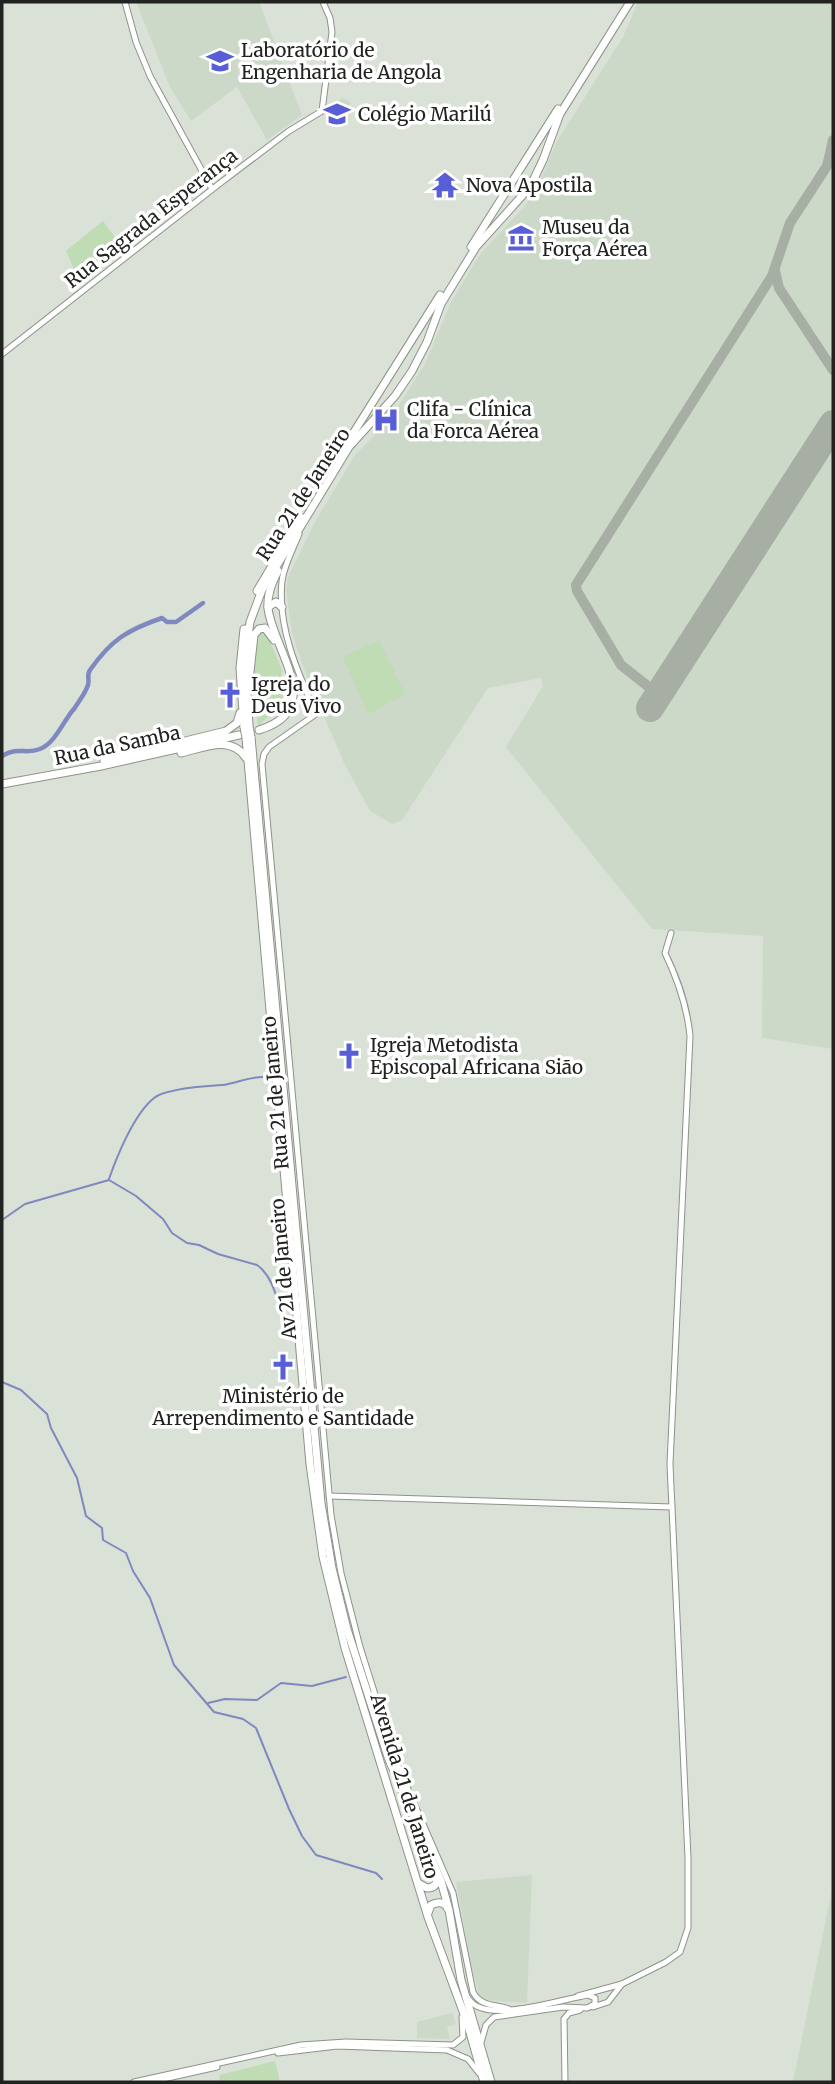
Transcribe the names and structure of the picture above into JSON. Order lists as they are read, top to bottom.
{
  "streets": {
    "main road": [
      "Rua 21 de Janeiro",
      "Rua da Samba",
      "Av 21 de Janeiro",
      "Avenida 21 de Janeiro"
    ],
    "street": ["Rua Sagrada Esperança"]
  },
  "crossings": [
    ["Rua 21 de Janeiro", "Rua da Samba"],
    ["Rua 21 de Janeiro", "Av 21 de Janeiro"],
    ["Rua 21 de Janeiro", "Avenida 21 de Janeiro"],
    ["Av 21 de Janeiro", "Avenida 21 de Janeiro"]
  ],
  "places": {
    "school or university": ["Laboratório de Engenharia de Angola", "Colégio Marilú"],
    "temple": ["Nova Apostila"],
    "museum": ["Museu da Força Aérea"],
    "hospital": ["Clifa - Clínica da Forca Aérea"],
    "church": ["Igreja do Deus Vivo", "Igreja Metodista Episcopal Africana Sião", "Ministério de Arrependimento e Santidade"]
  }
}
